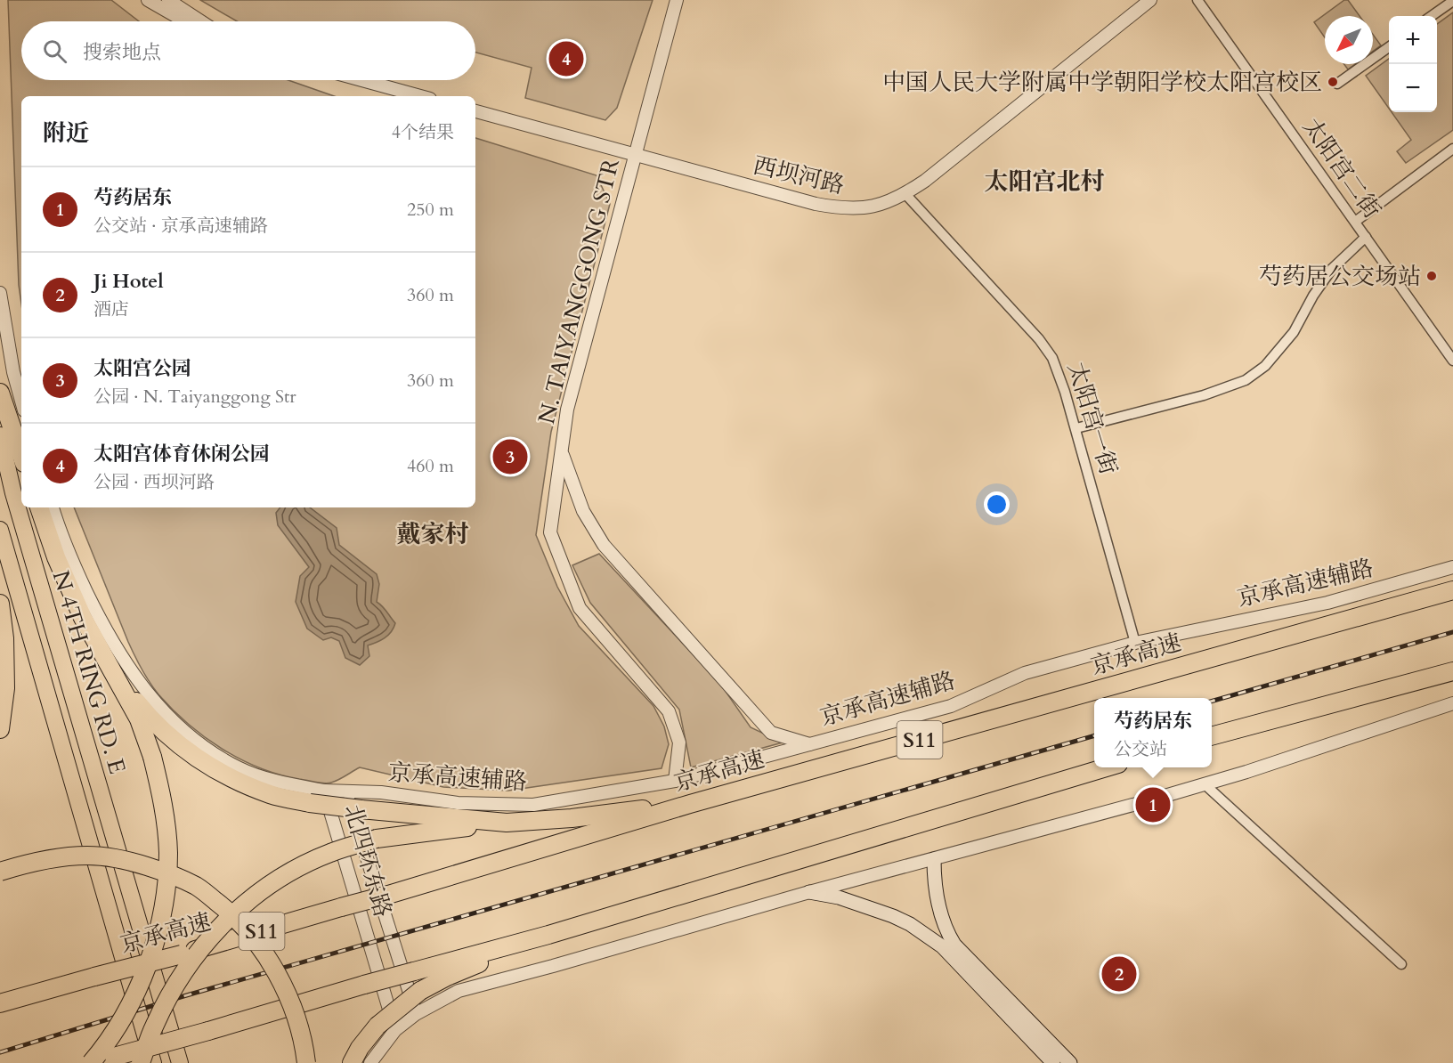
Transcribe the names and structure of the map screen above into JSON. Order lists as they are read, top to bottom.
{
  "streets": {
    "highway": ["京承高速", "N 4TH RING RD. E", "S11"],
    "street": [
      "太阳宫二街",
      "西坝河路",
      "N. TAIYANGGONG STR",
      "太阳宫一街",
      "京承高速辅路",
      "北四环东路"
    ]
  },
  "crossings": [
    ["西坝河路", "N. TAIYANGGONG STR"],
    ["西坝河路", "太阳宫一街"],
    ["N. TAIYANGGONG STR", "京承高速辅路"],
    ["太阳宫一街", "京承高速辅路"],
    ["京承高速辅路", "北四环东路"]
  ],
  "districts": ["太阳宫北村", "戴家村"],
  "places": ["中国人民大学附属中学朝阳学校太阳宫校区", "芍药居公交场站"],
  "north": "bottom left",
  "page": {
    "map_buttons": ["+", "−"],
    "search": "搜索地点",
    "pins": [
      "4",
      "3",
      "1",
      "2"
    ],
    "heading": ["附近", "4个结果"],
    "list": [
      {
        "mark": "1",
        "name": "芍药居东",
        "note": "公交站 · 京承高速辅路",
        "value": "250 m"
      },
      {
        "mark": "2",
        "name": "Ji Hotel",
        "note": "酒店",
        "value": "360 m"
      },
      {
        "mark": "3",
        "name": "太阳宫公园",
        "note": "公园 · N. Taiyanggong Str",
        "value": "360 m"
      },
      {
        "mark": "4",
        "name": "太阳宫体育休闲公园",
        "note": "公园 · 西坝河路",
        "value": "460 m"
      }
    ],
    "popup": ["芍药居东", "公交站"]
  }
}
